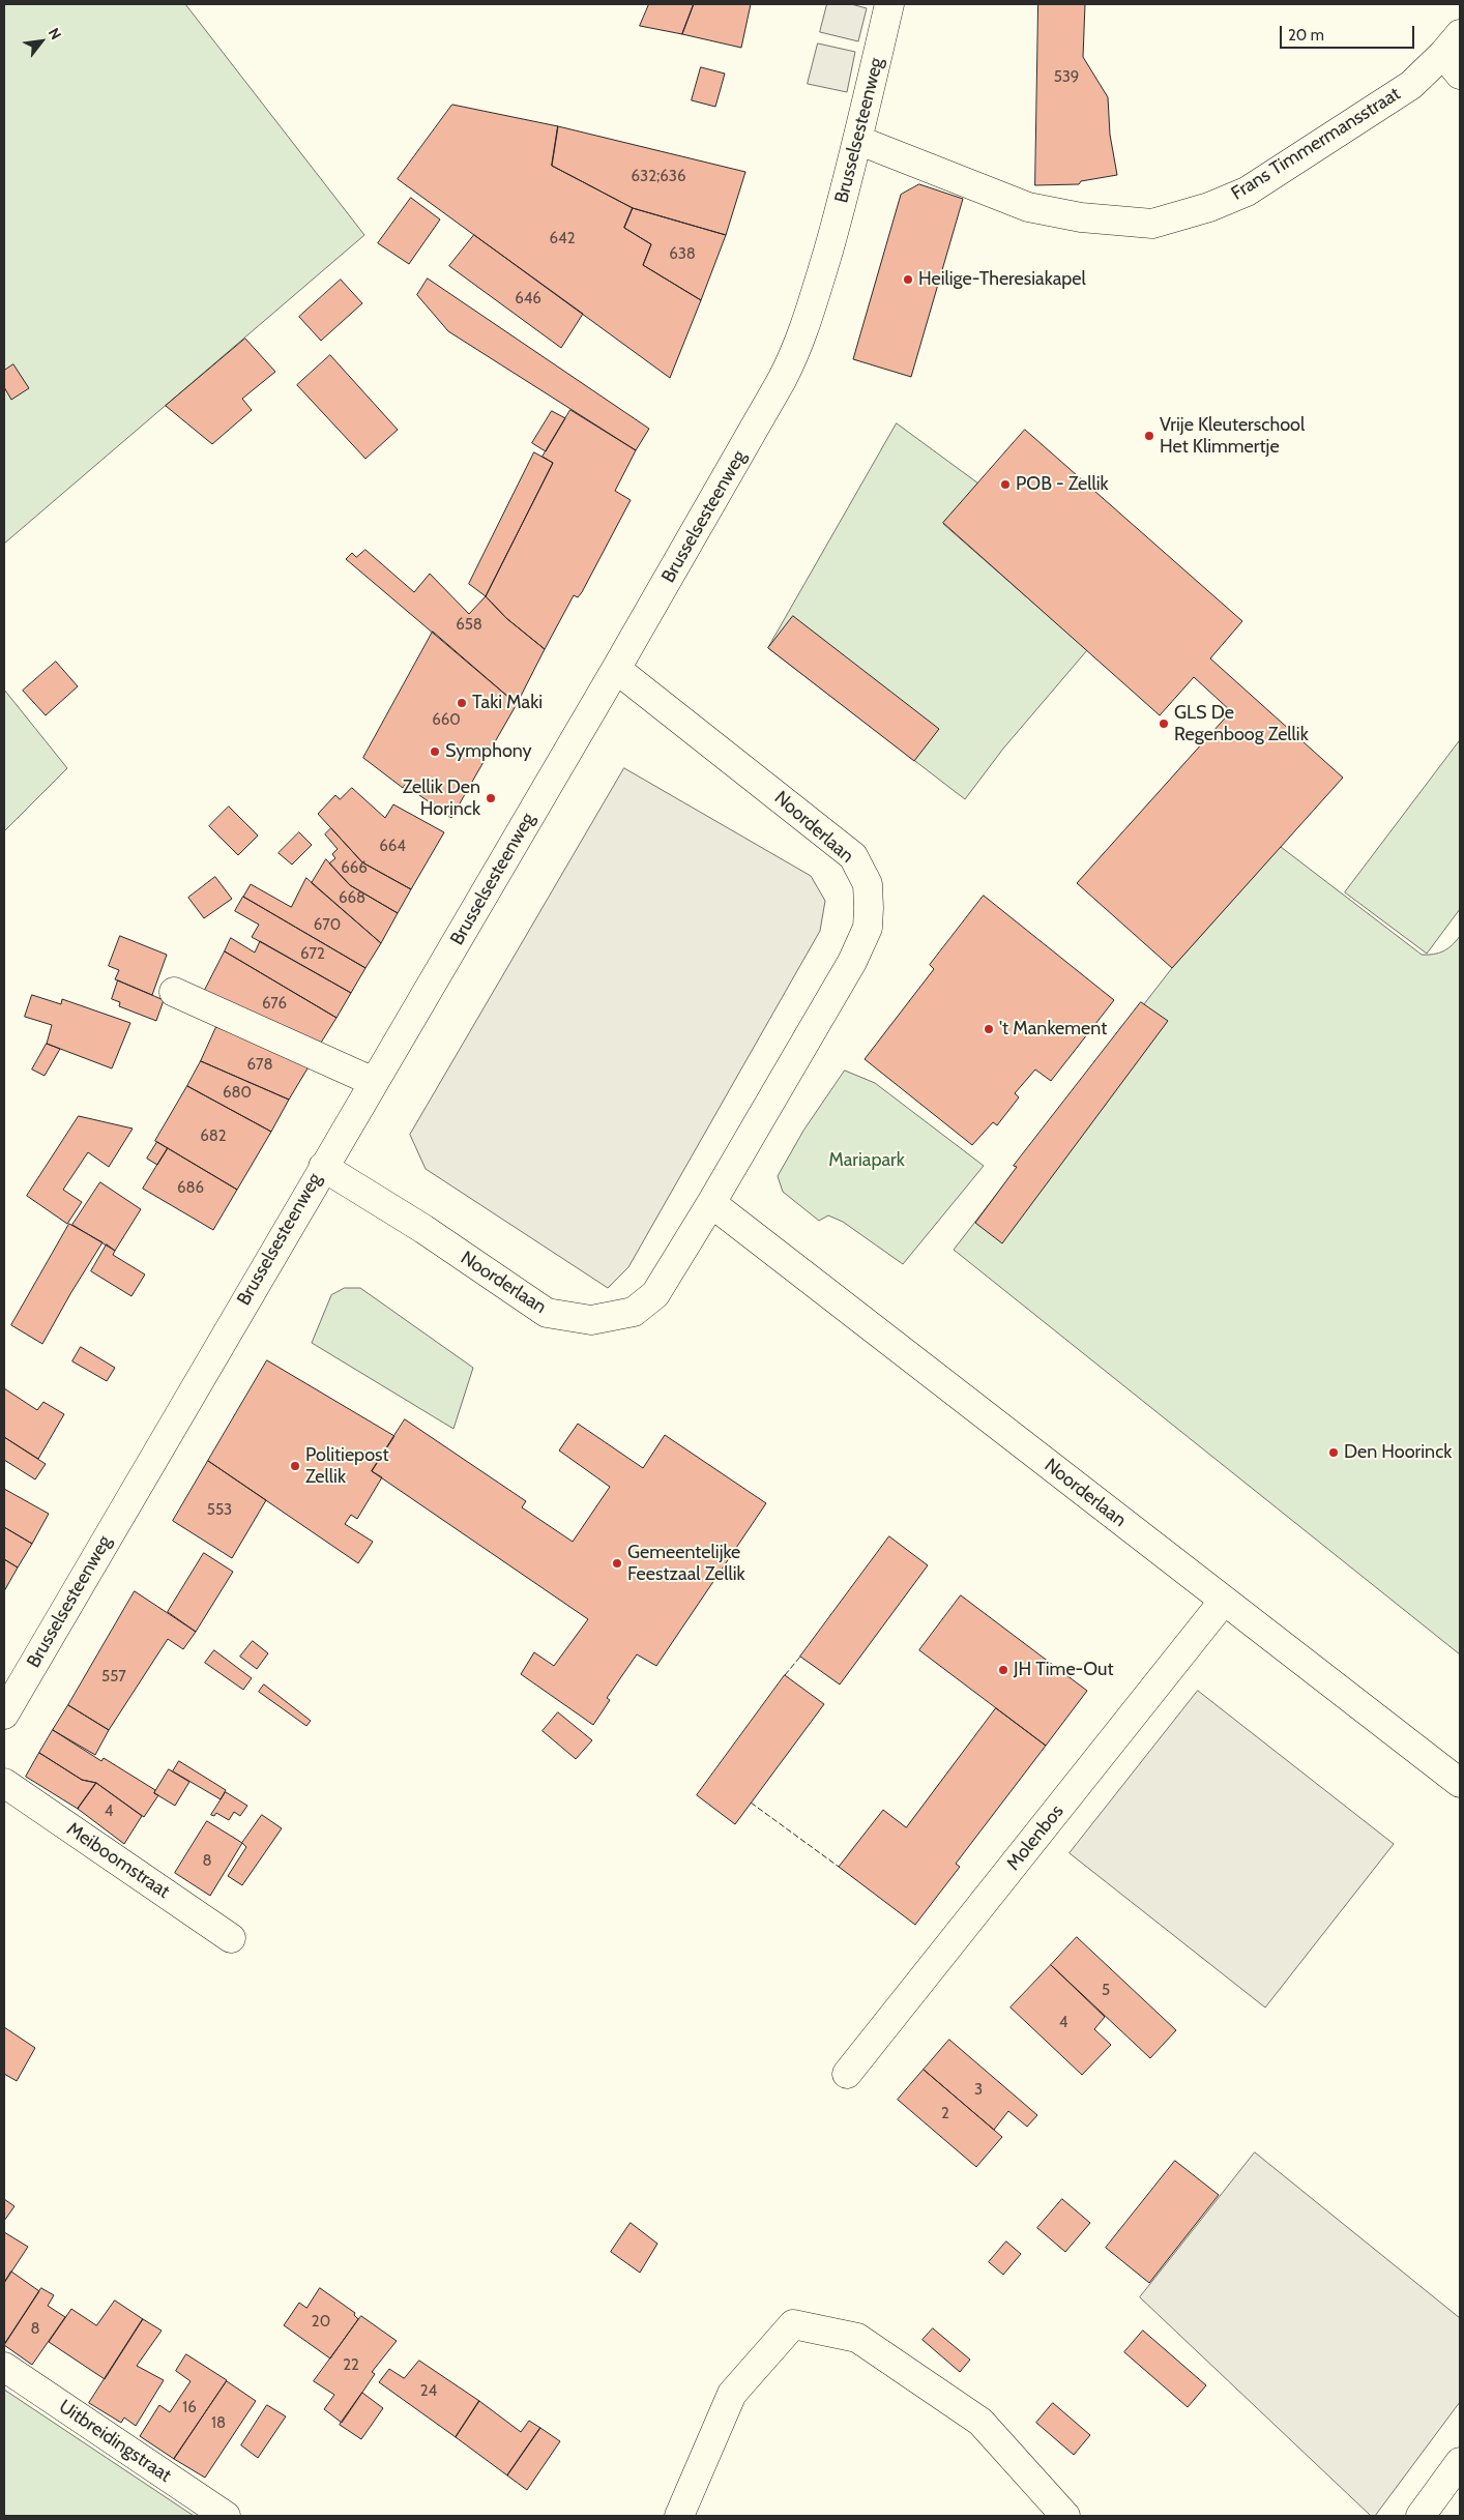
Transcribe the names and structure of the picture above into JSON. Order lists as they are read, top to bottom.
{
  "streets": {
    "street": [
      "Brusselsesteenweg",
      "Frans Timmermansstraat",
      "Noorderlaan",
      "Molenbos",
      "Meiboomstraat",
      "Uitbreidingstraat"
    ]
  },
  "crossings": [
    ["Brusselsesteenweg", "Frans Timmermansstraat"],
    ["Brusselsesteenweg", "Noorderlaan"],
    ["Noorderlaan", "Molenbos"]
  ],
  "parks": ["Mariapark"],
  "places": [
    "Heilige-Theresiakapel",
    "Vrije Kleuterschool Het Klimmertje",
    "POB - Zellik",
    "Taki Maki",
    "GLS De Regenboog Zellik",
    "Symphony",
    "Zellik Den Horinck",
    "'t Mankement",
    "Den Hoorinck",
    "Politiepost Zellik",
    "Gemeentelijke Feestzaal Zellik",
    "JH Time-Out"
  ],
  "house_numbers": [
    "539",
    "632;636",
    "642",
    "638",
    "646",
    "658",
    "660",
    "664",
    "666",
    "668",
    "670",
    "672",
    "676",
    "678",
    "680",
    "682",
    "686",
    "553",
    "557",
    "4",
    "8",
    "5",
    "4",
    "3",
    "2",
    "20",
    "8",
    "22",
    "24",
    "16",
    "18"
  ],
  "scale_bar": "20 m",
  "north": "top right"
}
